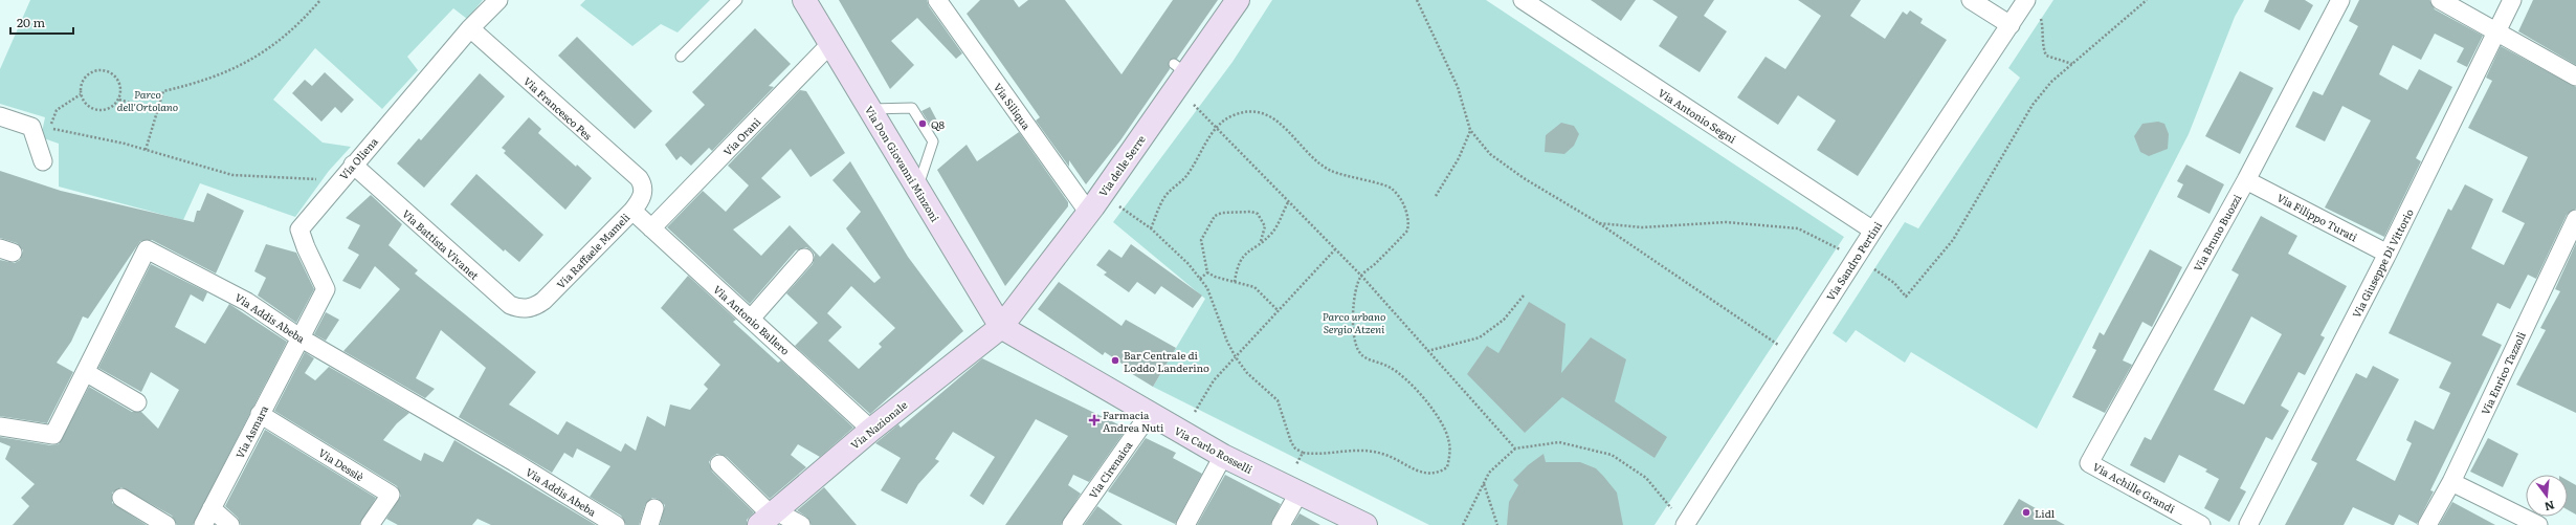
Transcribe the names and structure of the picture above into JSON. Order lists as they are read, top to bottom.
{
  "streets": {
    "street": [
      "Via Siliqua",
      "Via Francesco Pes",
      "Via Antonio Segni",
      "Via Orani",
      "Via Oliena",
      "Via Don Giovanni Minzoni",
      "Via delle Serre",
      "Via Filippo Turati",
      "Via Bruno Buozzi",
      "Via Battista Vivanet",
      "Via Raffaele Mameli",
      "Via Sandro Pertini",
      "Via Giuseppe Di Vittorio",
      "Via Addis Abeba",
      "Via Antonio Ballero",
      "Via Enrico Tazzoli",
      "Via Nazionale",
      "Via Asmara",
      "Via Carlo Rosselli",
      "Via Dessiè",
      "Via Cirenaica",
      "Via Achille Grandi"
    ]
  },
  "crossings": [
    ["Via Siliqua", "Via delle Serre"],
    ["Via Francesco Pes", "Via Oliena"],
    ["Via Francesco Pes", "Via Raffaele Mameli"],
    ["Via Antonio Segni", "Via Sandro Pertini"],
    ["Via Orani", "Via Don Giovanni Minzoni"],
    ["Via Orani", "Via Antonio Ballero"],
    ["Via Oliena", "Via Battista Vivanet"],
    ["Via Oliena", "Via Addis Abeba"],
    ["Via Oliena", "Via Asmara"],
    ["Via Don Giovanni Minzoni", "Via delle Serre"],
    ["Via Don Giovanni Minzoni", "Via Nazionale"],
    ["Via Don Giovanni Minzoni", "Via Carlo Rosselli"],
    ["Via delle Serre", "Via Nazionale"],
    ["Via delle Serre", "Via Carlo Rosselli"],
    ["Via Filippo Turati", "Via Bruno Buozzi"],
    ["Via Filippo Turati", "Via Giuseppe Di Vittorio"],
    ["Via Bruno Buozzi", "Via Achille Grandi"],
    ["Via Battista Vivanet", "Via Raffaele Mameli"],
    ["Via Raffaele Mameli", "Via Antonio Ballero"],
    ["Via Addis Abeba", "Via Asmara"],
    ["Via Antonio Ballero", "Via Nazionale"],
    ["Via Nazionale", "Via Carlo Rosselli"],
    ["Via Asmara", "Via Dessiè"],
    ["Via Carlo Rosselli", "Via Cirenaica"]
  ],
  "parks": ["Parco dell'Ortolano", "Parco urbano Sergio Atzeni"],
  "places": {
    "other": ["Q8", "Bar Centrale di Loddo Landerino", "Lidl"],
    "health": ["Farmacia Andrea Nuti"]
  },
  "scale_bar": "20 m",
  "north": "bottom"
}
